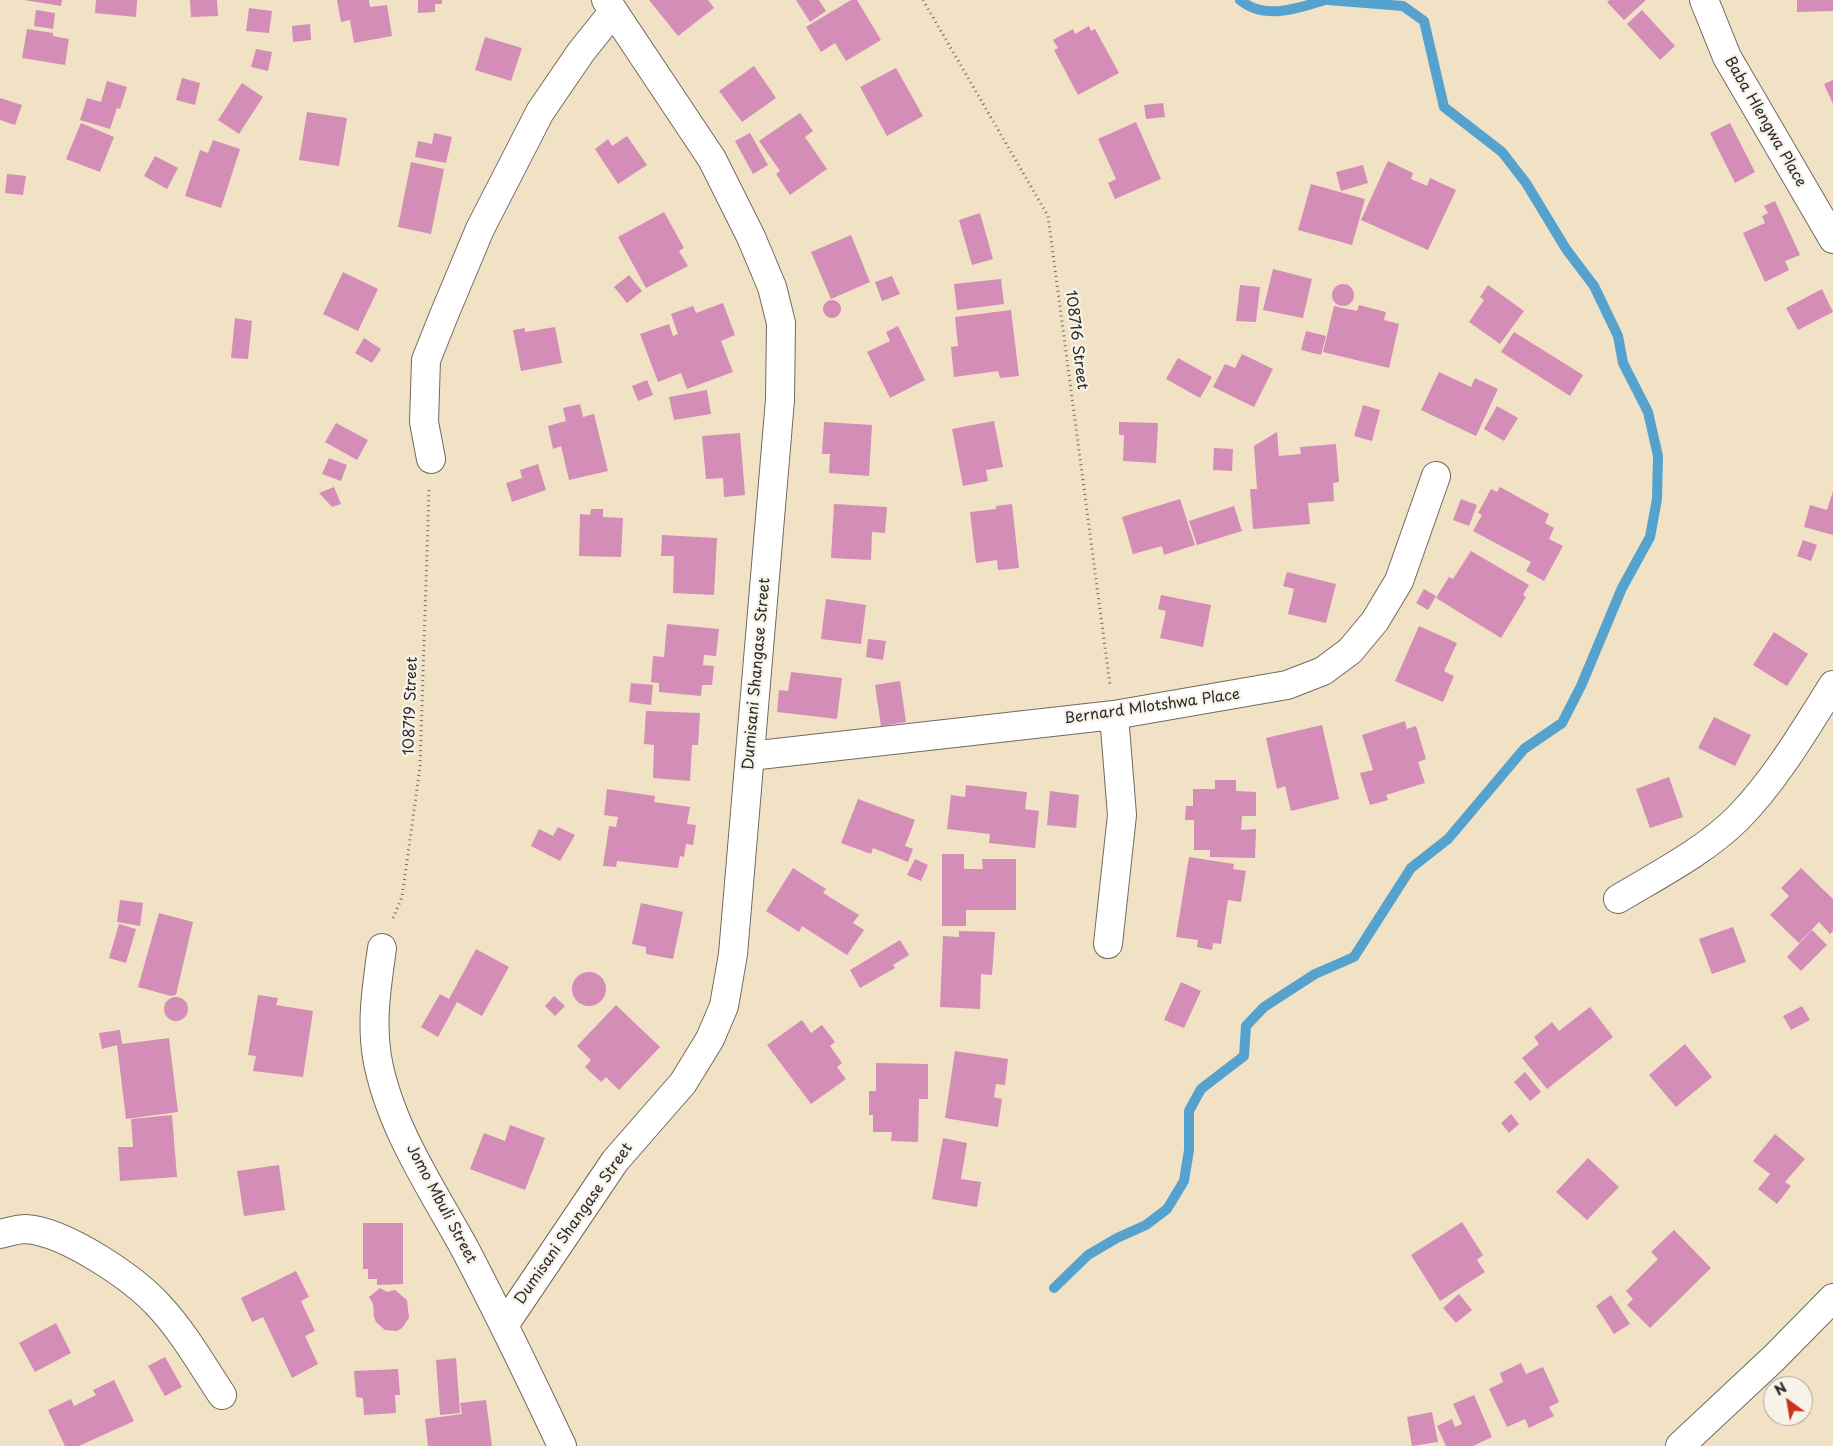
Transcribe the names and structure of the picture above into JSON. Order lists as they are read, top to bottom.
{
  "streets": {
    "street": [
      "Baba Hlengwa Place",
      "Dumisani Shangase Street",
      "Bernard Mlotshwa Place",
      "Jomo Mbuli Street"
    ],
    "path": ["108716 Street", "108719 Street"]
  },
  "crossings": [
    ["108716 Street", "Bernard Mlotshwa Place"],
    ["Dumisani Shangase Street", "Bernard Mlotshwa Place"],
    ["Dumisani Shangase Street", "Jomo Mbuli Street"],
    ["108719 Street", "Jomo Mbuli Street"]
  ],
  "north": "top left"
}
